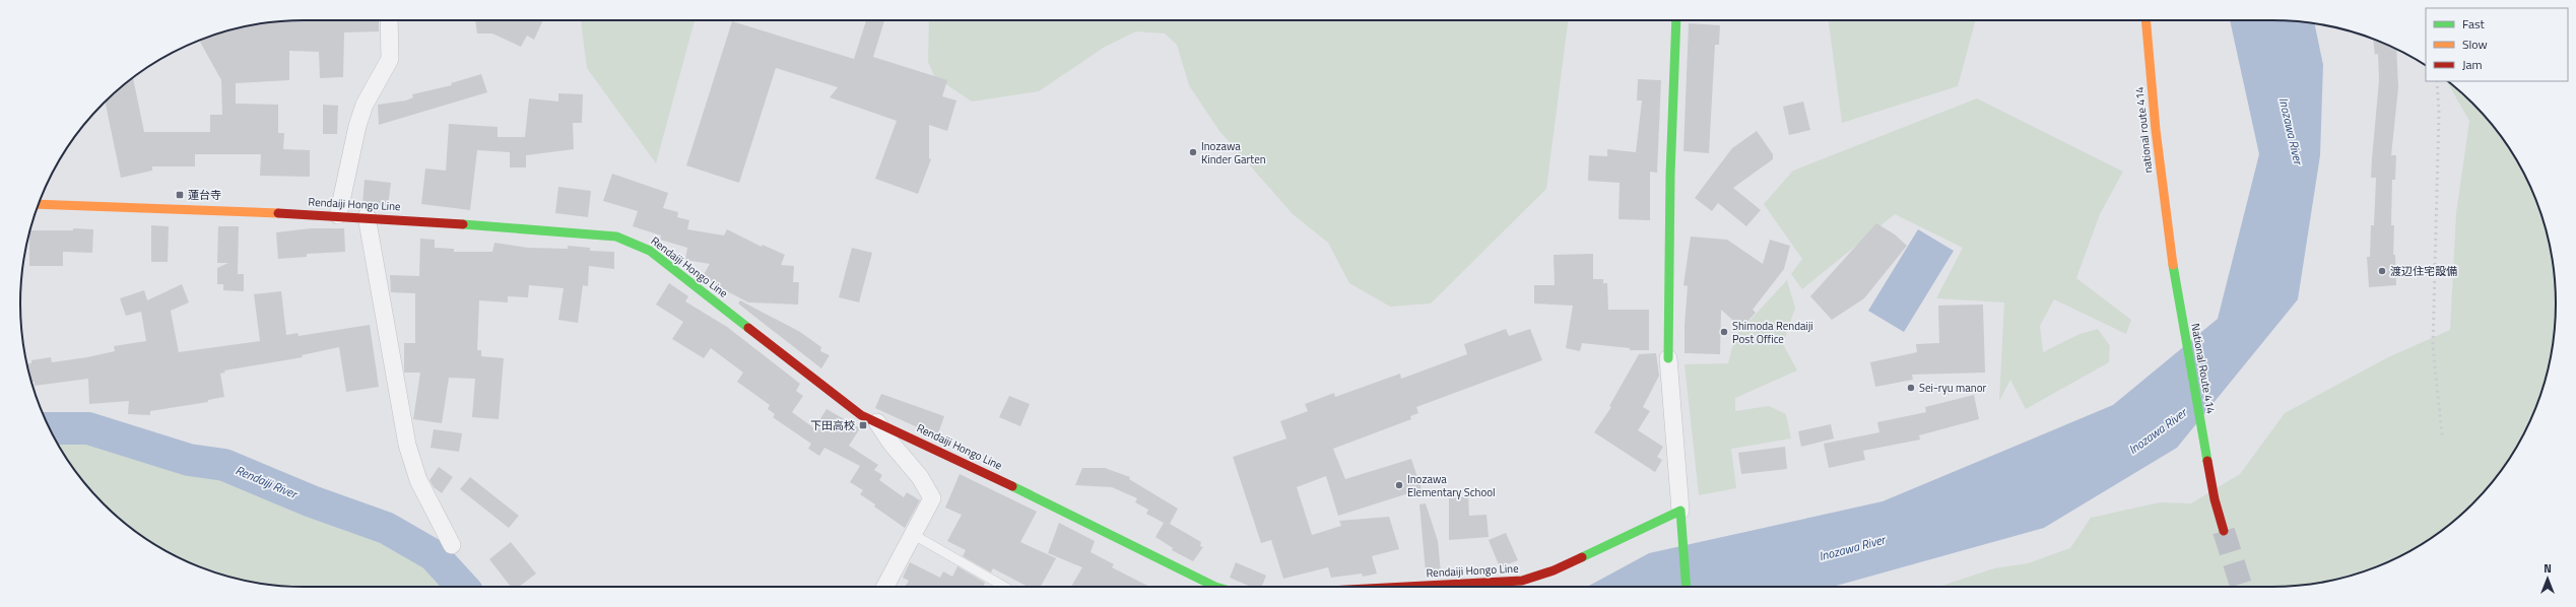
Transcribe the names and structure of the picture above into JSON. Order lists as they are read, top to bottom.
{
  "streets": {
    "main road": ["national route 414", "Rendaiji Hongo Line", "National Route 414"]
  },
  "crossings": [
    ["national route 414", "National Route 414"]
  ],
  "water": ["Inozawa River", "Rendaiji River"],
  "places": {
    "other": [
      "Inozawa Kinder Garten",
      "渡辺住宅設備",
      "Shimoda Rendaiji Post Office",
      "Sei-ryu manor",
      "Inozawa Elementary School"
    ],
    "transit": ["蓮台寺", "下田高校"]
  },
  "legend": ["Fast", "Slow", "Jam"],
  "north": "top"
}
